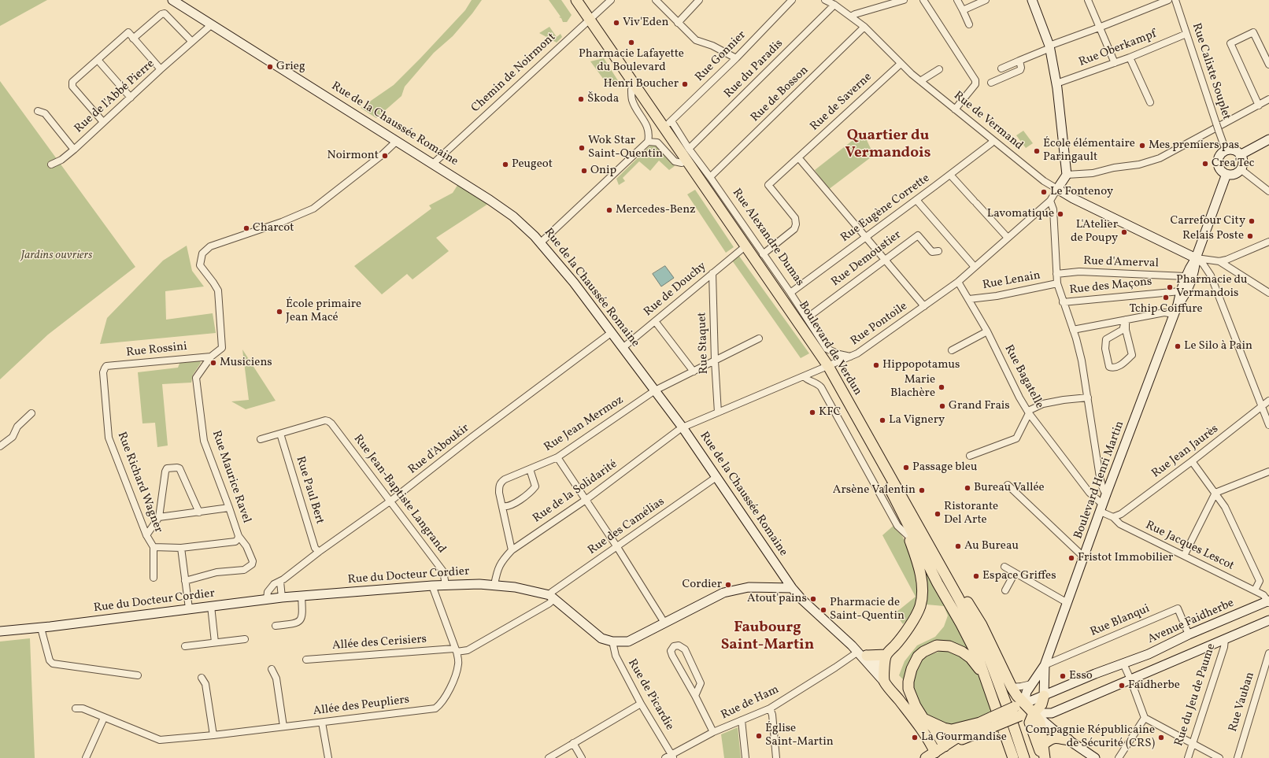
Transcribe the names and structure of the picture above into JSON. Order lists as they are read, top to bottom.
{
  "streets": {
    "main road": ["Rue de la Chaussée Romaine", "Rue Alexandre Dumas", "Boulevard de Verdun"],
    "street": [
      "Rue Oberkampf",
      "Rue Gonnier",
      "Rue du Paradis",
      "Rue Calixte Souplet",
      "Chemin de Noirmont",
      "Rue de Bosson",
      "Rue de l'Abbé Pierre",
      "Rue de Saverne",
      "Rue de Vermand",
      "Rue Eugène Corrette",
      "Rue Demoustier",
      "Rue d'Amerval",
      "Rue Lenain",
      "Rue des Maçons",
      "Rue de Douchy",
      "Rue Pontoile",
      "Rue Staquet",
      "Rue Rossini",
      "Rue Bagatelle",
      "Rue Jean Mermoz",
      "Rue d'Aboukir",
      "Rue Jean Jaurès",
      "Rue Maurice Ravel",
      "Boulevard Henri Martin",
      "Rue Richard Wagner",
      "Rue Paul Bert",
      "Rue de la Solidarité",
      "Rue Jean-Baptiste Langrand",
      "Rue des Camélias",
      "Rue Jacques Lescot",
      "Rue du Docteur Cordier",
      "Rue Blanqui",
      "Avenue Faidherbe",
      "Allée des Cerisiers",
      "Rue de Picardie",
      "Rue du Jeu de Paume",
      "Rue Vauban",
      "Rue de Ham",
      "Allée des Peupliers"
    ]
  },
  "crossings": [
    ["Rue Oberkampf", "Rue Calixte Souplet"],
    ["Rue Gonnier", "Rue Alexandre Dumas"],
    ["Rue du Paradis", "Rue de Vermand"],
    ["Rue du Paradis", "Rue Alexandre Dumas"],
    ["Rue Calixte Souplet", "Boulevard Henri Martin"],
    ["Chemin de Noirmont", "Rue de la Chaussée Romaine"],
    ["Chemin de Noirmont", "Rue Alexandre Dumas"],
    ["Rue de Bosson", "Rue de Vermand"],
    ["Rue de Bosson", "Rue Alexandre Dumas"],
    ["Rue de l'Abbé Pierre", "Rue de la Chaussée Romaine"],
    ["Rue de Saverne", "Rue de Vermand"],
    ["Rue de Saverne", "Rue Alexandre Dumas"],
    ["Rue de Vermand", "Rue Eugène Corrette"],
    ["Rue de Vermand", "Rue Pontoile"],
    ["Rue de la Chaussée Romaine", "Rue de Douchy"],
    ["Rue de la Chaussée Romaine", "Rue Pontoile"],
    ["Rue de la Chaussée Romaine", "Rue Jean Mermoz"],
    ["Rue de la Chaussée Romaine", "Rue d'Aboukir"],
    ["Rue de la Chaussée Romaine", "Rue Maurice Ravel"],
    ["Rue de la Chaussée Romaine", "Rue de la Solidarité"],
    ["Rue de la Chaussée Romaine", "Rue des Camélias"],
    ["Rue de la Chaussée Romaine", "Rue du Docteur Cordier"],
    ["Rue de la Chaussée Romaine", "Rue de Ham"],
    ["Rue Eugène Corrette", "Rue Alexandre Dumas"],
    ["Rue Alexandre Dumas", "Rue Demoustier"],
    ["Rue Alexandre Dumas", "Rue de Douchy"],
    ["Rue Alexandre Dumas", "Rue Pontoile"],
    ["Rue Alexandre Dumas", "Boulevard de Verdun"],
    ["Rue d'Amerval", "Boulevard Henri Martin"],
    ["Rue Lenain", "Rue Bagatelle"],
    ["Rue des Maçons", "Boulevard Henri Martin"],
    ["Rue de Douchy", "Rue Staquet"],
    ["Rue de Douchy", "Boulevard de Verdun"],
    ["Rue Pontoile", "Rue Staquet"],
    ["Rue Pontoile", "Boulevard de Verdun"],
    ["Rue Pontoile", "Rue Bagatelle"],
    ["Rue Pontoile", "Rue de la Solidarité"],
    ["Rue Staquet", "Rue Jean Mermoz"],
    ["Rue Rossini", "Rue Maurice Ravel"],
    ["Rue Rossini", "Rue Richard Wagner"],
    ["Rue Bagatelle", "Boulevard Henri Martin"],
    ["Rue Bagatelle", "Rue Jacques Lescot"],
    ["Rue Jean Mermoz", "Rue de la Solidarité"],
    ["Rue d'Aboukir", "Rue Paul Bert"],
    ["Rue d'Aboukir", "Rue Jean-Baptiste Langrand"],
    ["Rue d'Aboukir", "Rue du Docteur Cordier"],
    ["Rue Jean Jaurès", "Rue Jacques Lescot"],
    ["Boulevard Henri Martin", "Rue Jacques Lescot"],
    ["Boulevard Henri Martin", "Rue Blanqui"],
    ["Boulevard Henri Martin", "Avenue Faidherbe"],
    ["Rue Paul Bert", "Rue Jean-Baptiste Langrand"],
    ["Rue de la Solidarité", "Rue du Docteur Cordier"],
    ["Rue Jean-Baptiste Langrand", "Rue du Docteur Cordier"],
    ["Rue des Camélias", "Rue du Docteur Cordier"],
    ["Rue des Camélias", "Allée des Cerisiers"],
    ["Rue des Camélias", "Allée des Peupliers"],
    ["Rue Jacques Lescot", "Avenue Faidherbe"],
    ["Rue du Docteur Cordier", "Rue de Picardie"],
    ["Rue Blanqui", "Avenue Faidherbe"],
    ["Allée des Cerisiers", "Allée des Peupliers"],
    ["Rue de Picardie", "Rue de Ham"]
  ],
  "districts": ["Quartier du Vermandois", "Faubourg Saint-Martin"],
  "parks": ["Jardins ouvriers"],
  "places": [
    "Viv'Eden",
    "Pharmacie Lafayette du Boulevard",
    "Grieg",
    "Henri Boucher",
    "Škoda",
    "Mes premiers pas",
    "Wok Star Saint-Quentin",
    "École élémentaire Paringault",
    "Noirmont",
    "Crea'Tec",
    "Peugeot",
    "Onip",
    "Le Fontenoy",
    "Mercedes-Benz",
    "Lavomatique",
    "Carrefour City",
    "Charcot",
    "L'Atelier de Poupy",
    "Relais Poste",
    "Pharmacie du Vermandois",
    "Tchip Coiffure",
    "École primaire Jean Macé",
    "Le Silo à Pain",
    "Musiciens",
    "Hippopotamus",
    "Marie Blachère",
    "Grand Frais",
    "KFC",
    "La Vignery",
    "Passage bleu",
    "Bureau Vallée",
    "Arsène Valentin",
    "Ristorante Del Arte",
    "Au Bureau",
    "Fristot Immobilier",
    "Espace Griffes",
    "Cordier",
    "Atout'pains",
    "Pharmacie de Saint-Quentin",
    "Esso",
    "Faidherbe",
    "Église Saint-Martin",
    "La Gourmandise",
    "Compagnie Républicaine de Sécurité (CRS)"
  ]
}
